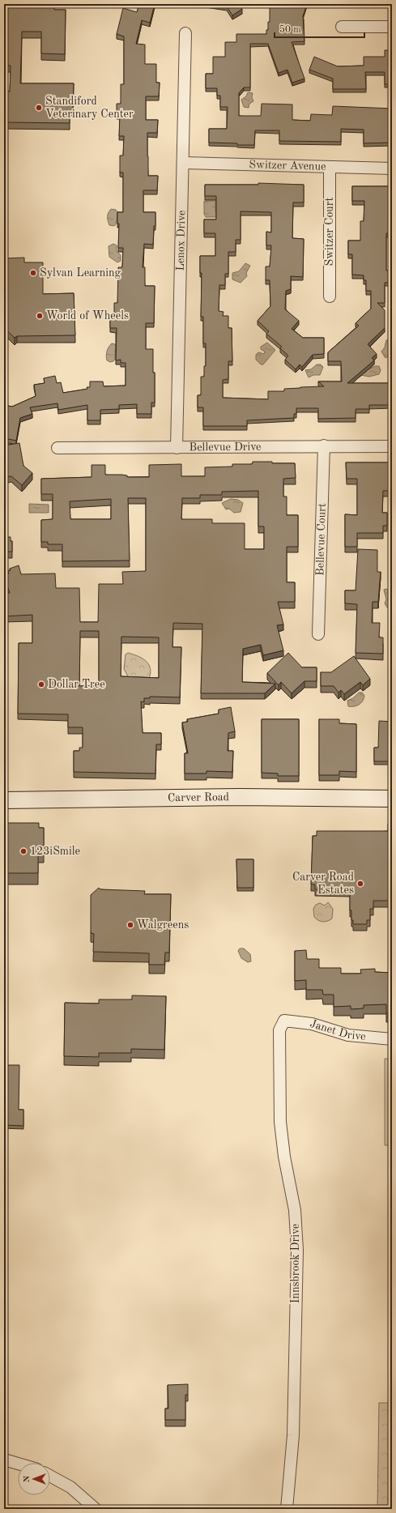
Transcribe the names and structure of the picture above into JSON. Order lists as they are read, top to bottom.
{
  "streets": {
    "street": [
      "Switzer Avenue",
      "Switzer Court",
      "Lenox Drive",
      "Bellevue Drive",
      "Bellevue Court",
      "Carver Road",
      "Janet Drive",
      "Innsbrook Drive"
    ]
  },
  "crossings": [
    ["Switzer Avenue", "Switzer Court"],
    ["Switzer Avenue", "Lenox Drive"],
    ["Lenox Drive", "Bellevue Drive"],
    ["Bellevue Drive", "Bellevue Court"],
    ["Janet Drive", "Innsbrook Drive"]
  ],
  "places": [
    "Standiford Veterinary Center",
    "Sylvan Learning",
    "World of Wheels",
    "Dollar Tree",
    "123iSmile",
    "Carver Road Estates",
    "Walgreens"
  ],
  "scale_bar": "50 m",
  "north": "left"
}
